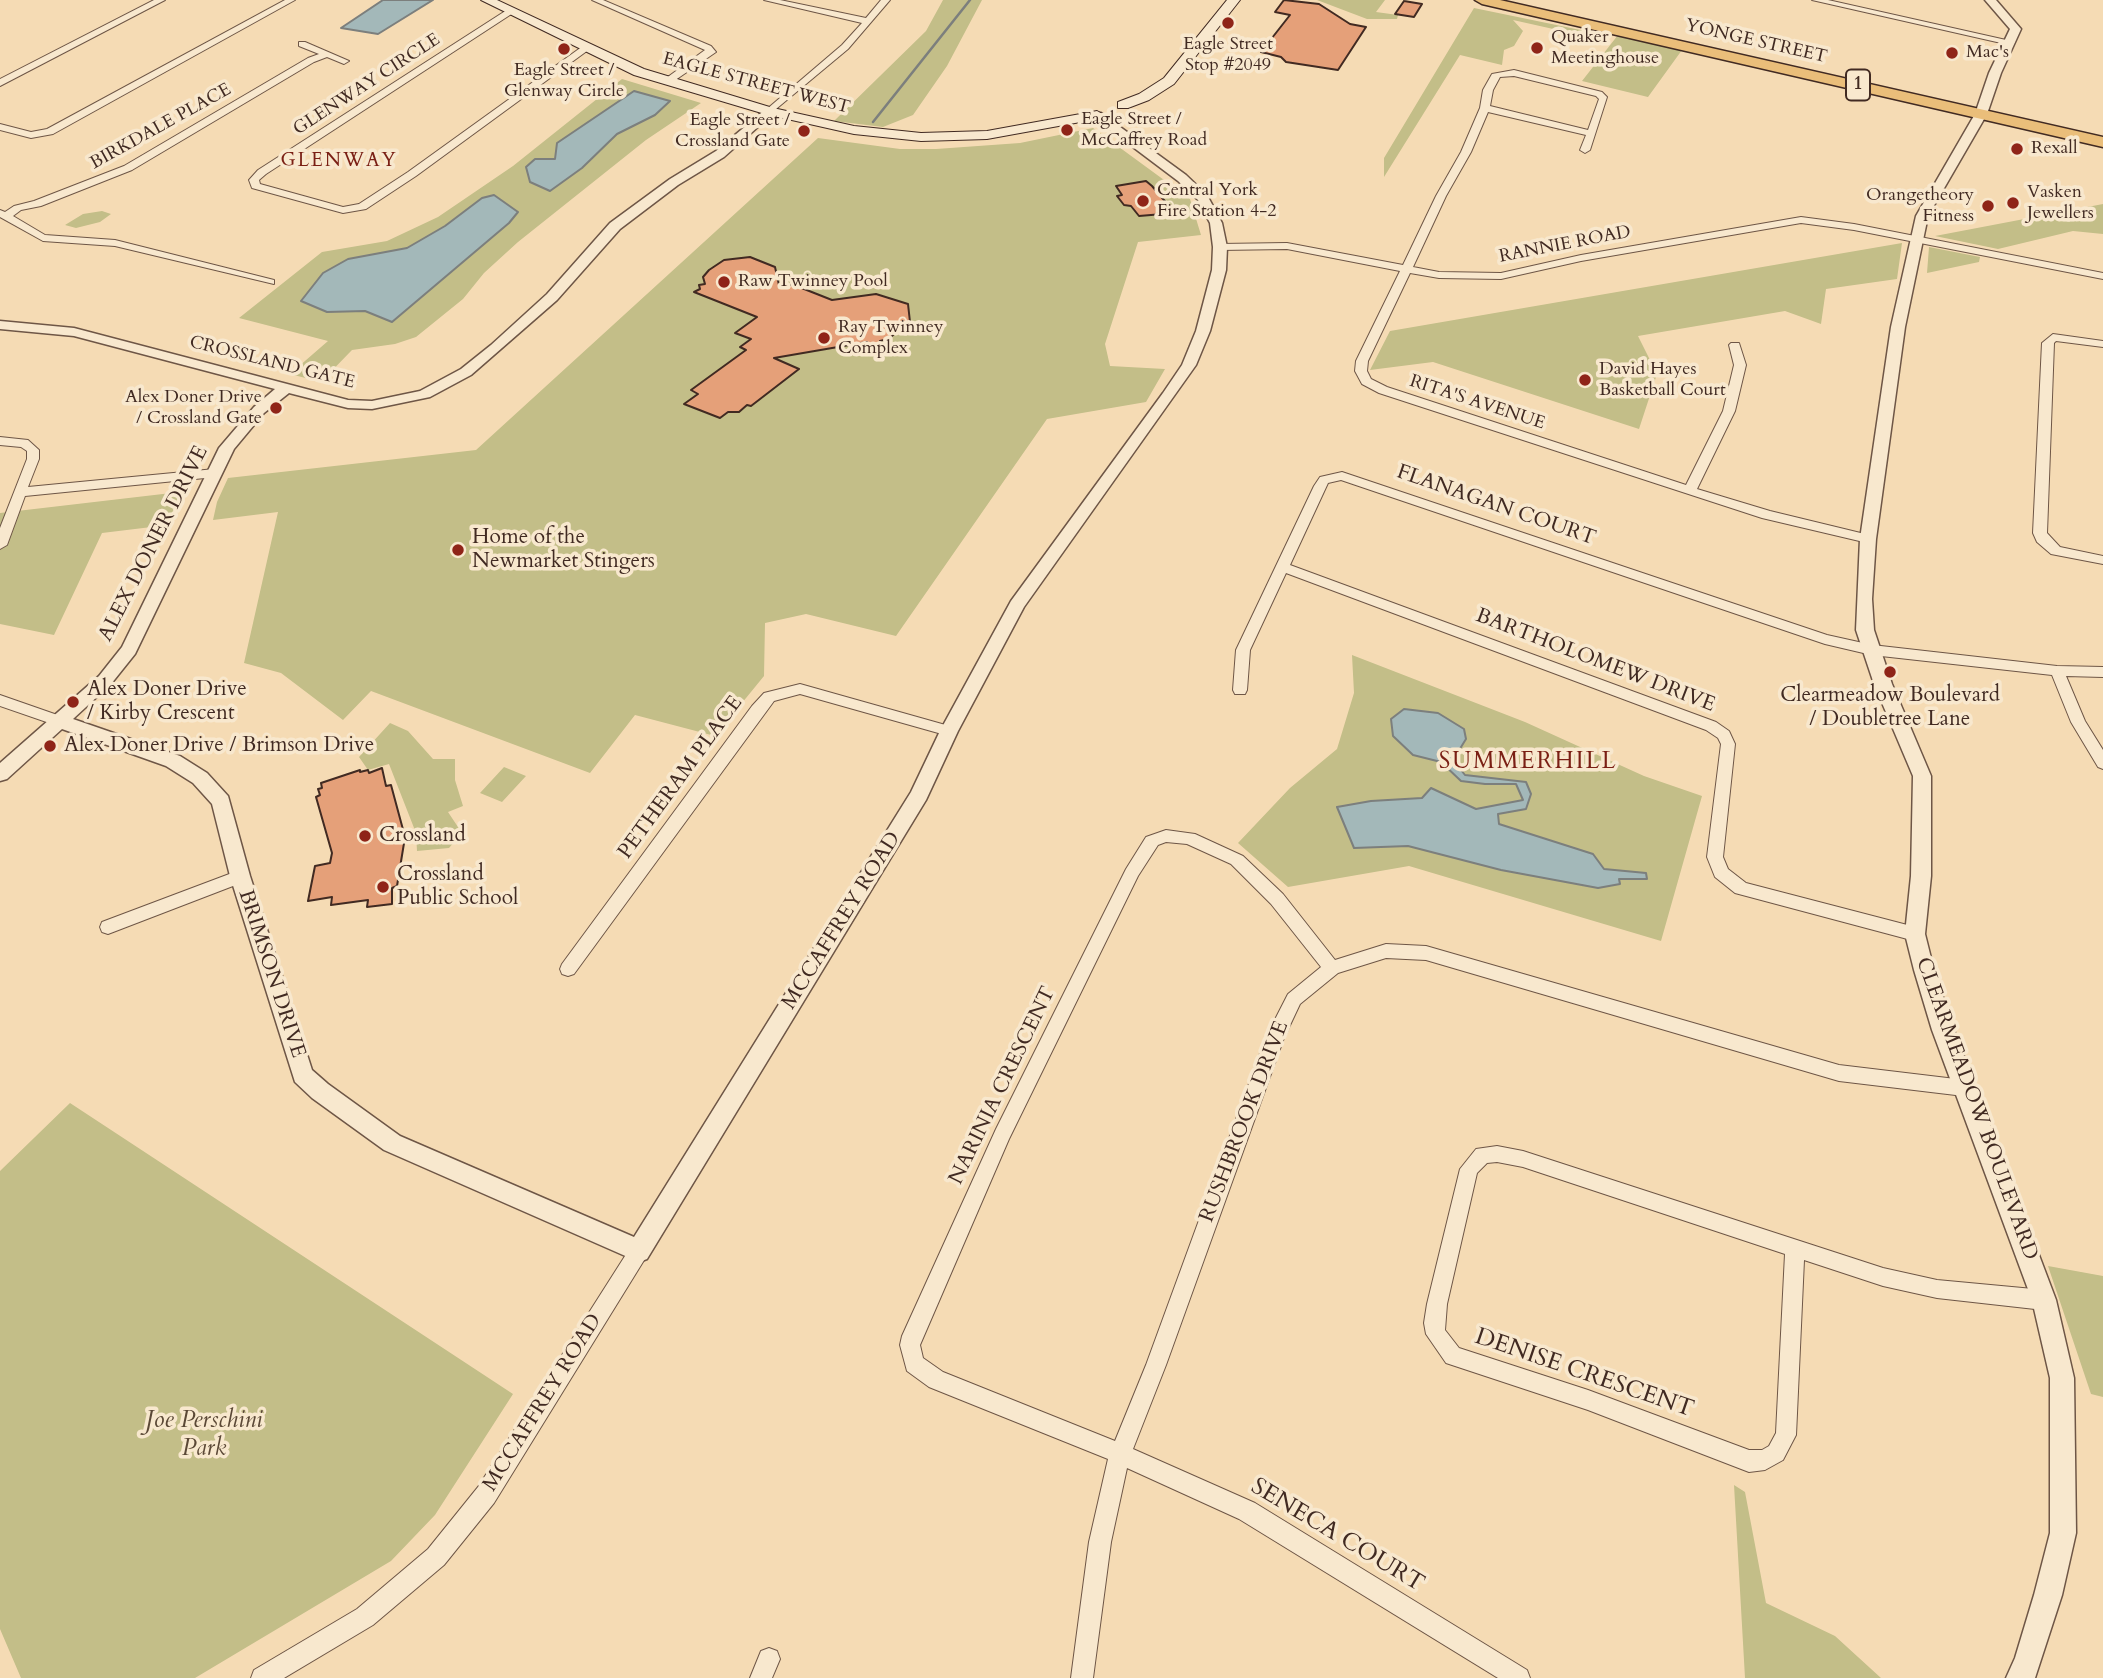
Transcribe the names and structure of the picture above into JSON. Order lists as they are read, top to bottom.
{
  "streets": {
    "main road": ["YONGE STREET", "EAGLE STREET WEST", "1"],
    "street": [
      "GLENWAY CIRCLE",
      "BIRKDALE PLACE",
      "RANNIE ROAD",
      "CROSSLAND GATE",
      "RITA'S AVENUE",
      "FLANAGAN COURT",
      "ALEX DONER DRIVE",
      "BARTHOLOMEW DRIVE",
      "PETHERAM PLACE",
      "MCCAFFREY ROAD",
      "BRIMSON DRIVE",
      "NARINIA CRESCENT",
      "CLEARMEADOW BOULEVARD",
      "RUSHBROOK DRIVE",
      "DENISE CRESCENT",
      "SENECA COURT"
    ]
  },
  "crossings": [
    ["YONGE STREET", "CLEARMEADOW BOULEVARD"],
    ["EAGLE STREET WEST", "GLENWAY CIRCLE"],
    ["EAGLE STREET WEST", "CROSSLAND GATE"],
    ["EAGLE STREET WEST", "MCCAFFREY ROAD"],
    ["RANNIE ROAD", "RITA'S AVENUE"],
    ["RANNIE ROAD", "MCCAFFREY ROAD"],
    ["RANNIE ROAD", "CLEARMEADOW BOULEVARD"],
    ["CROSSLAND GATE", "ALEX DONER DRIVE"],
    ["RITA'S AVENUE", "CLEARMEADOW BOULEVARD"],
    ["FLANAGAN COURT", "BARTHOLOMEW DRIVE"],
    ["FLANAGAN COURT", "CLEARMEADOW BOULEVARD"],
    ["ALEX DONER DRIVE", "BRIMSON DRIVE"],
    ["BARTHOLOMEW DRIVE", "CLEARMEADOW BOULEVARD"],
    ["PETHERAM PLACE", "MCCAFFREY ROAD"],
    ["MCCAFFREY ROAD", "BRIMSON DRIVE"],
    ["NARINIA CRESCENT", "RUSHBROOK DRIVE"],
    ["NARINIA CRESCENT", "SENECA COURT"],
    ["CLEARMEADOW BOULEVARD", "RUSHBROOK DRIVE"],
    ["CLEARMEADOW BOULEVARD", "DENISE CRESCENT"],
    ["RUSHBROOK DRIVE", "SENECA COURT"]
  ],
  "districts": ["GLENWAY", "SUMMERHILL"],
  "parks": ["Joe Perschini Park"],
  "places": [
    "Eagle Street Stop #2049",
    "Quaker Meetinghouse",
    "Eagle Street / Glenway Circle",
    "Mac's",
    "Eagle Street / McCaffrey Road",
    "Eagle Street / Crossland Gate",
    "Rexall",
    "Central York Fire Station 4-2",
    "Vasken Jewellers",
    "Orangetheory Fitness",
    "Raw Twinney Pool",
    "Ray Twinney Complex",
    "David Hayes Basketball Court",
    "Alex Doner Drive / Crossland Gate",
    "Home of the Newmarket Stingers",
    "Clearmeadow Boulevard / Doubletree Lane",
    "Alex Doner Drive / Kirby Crescent",
    "Alex Doner Drive / Brimson Drive",
    "Crossland",
    "Crossland Public School"
  ]
}
